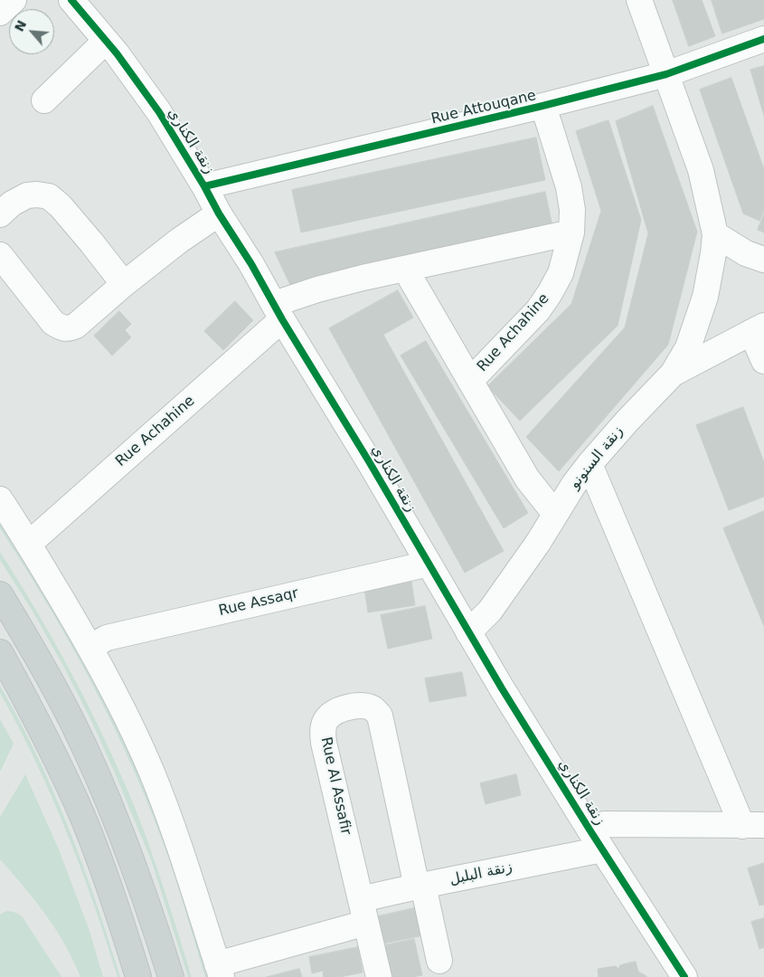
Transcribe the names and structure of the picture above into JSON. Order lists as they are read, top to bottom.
{
  "streets": {
    "street": [
      "Rue Attouqane",
      "زنقة الكناري",
      "Rue Achahine",
      "زنقة السنونو",
      "Rue Assaqr",
      "Rue Al Assafir",
      "زنقة البلبل"
    ]
  },
  "crossings": [
    ["Rue Attouqane", "زنقة الكناري"],
    ["Rue Attouqane", "Rue Achahine"],
    ["زنقة الكناري", "Rue Achahine"],
    ["زنقة الكناري", "زنقة السنونو"],
    ["زنقة الكناري", "Rue Assaqr"],
    ["زنقة الكناري", "زنقة البلبل"],
    ["Rue Achahine", "زنقة السنونو"],
    ["Rue Al Assafir", "زنقة البلبل"]
  ],
  "north": "top left"
}
